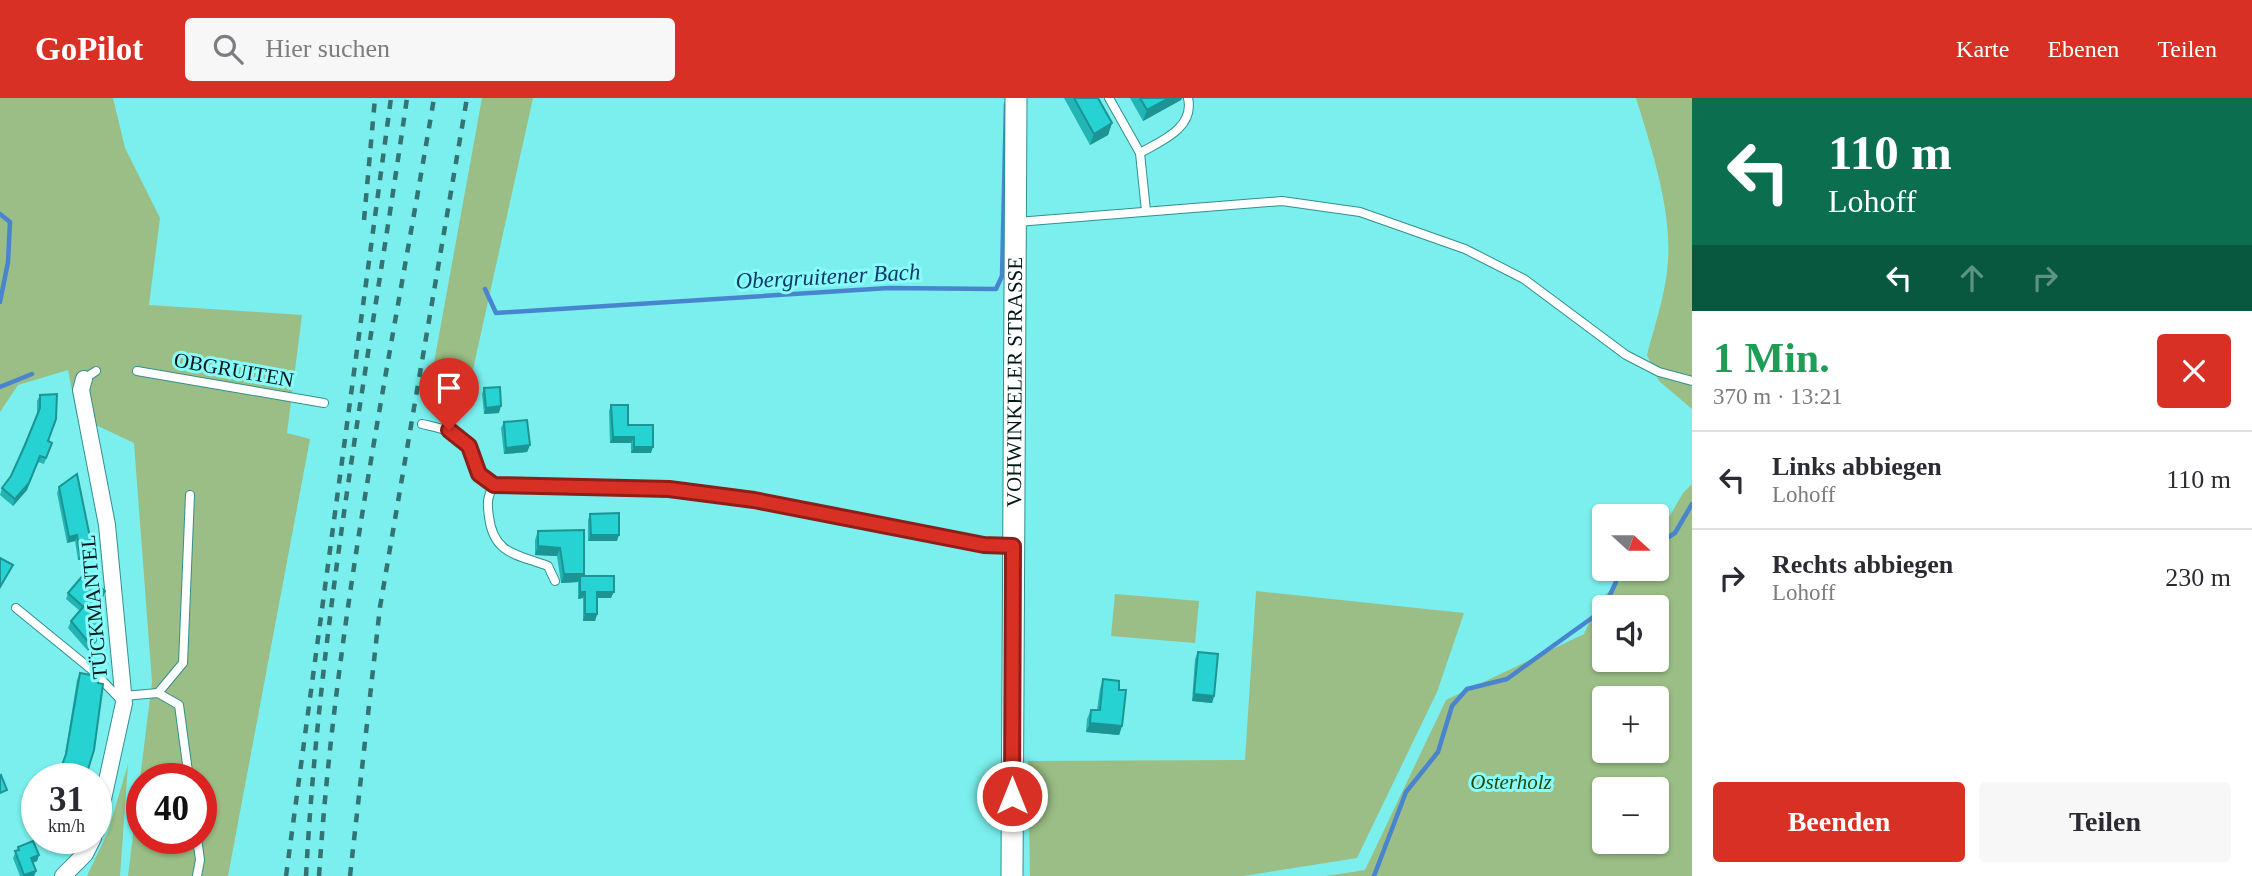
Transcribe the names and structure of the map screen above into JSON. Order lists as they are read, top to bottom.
{
  "streets": {
    "street": ["VOHWINKELER STRASSE", "TÜCKMANTEL"],
    "lane": ["OBGRUITEN"]
  },
  "water": ["Obergruitener Bach"],
  "parks": ["Osterholz"],
  "north": "right",
  "page": {
    "header": "GoPilot",
    "search": "Hier suchen",
    "nav": ["Karte", "Ebenen", "Teilen"],
    "turn": ["110 m", "Lohoff"],
    "heading": ["1 Min.", "370 m · 13:21"],
    "list": [
      {
        "name": "Links abbiegen",
        "note": "Lohoff",
        "value": "110 m"
      },
      {
        "name": "Rechts abbiegen",
        "note": "Lohoff",
        "value": "230 m"
      }
    ],
    "map_buttons": ["+", "−"],
    "speed": "31 km/h",
    "limit": "40",
    "buttons": ["Beenden", "Teilen"]
  }
}
